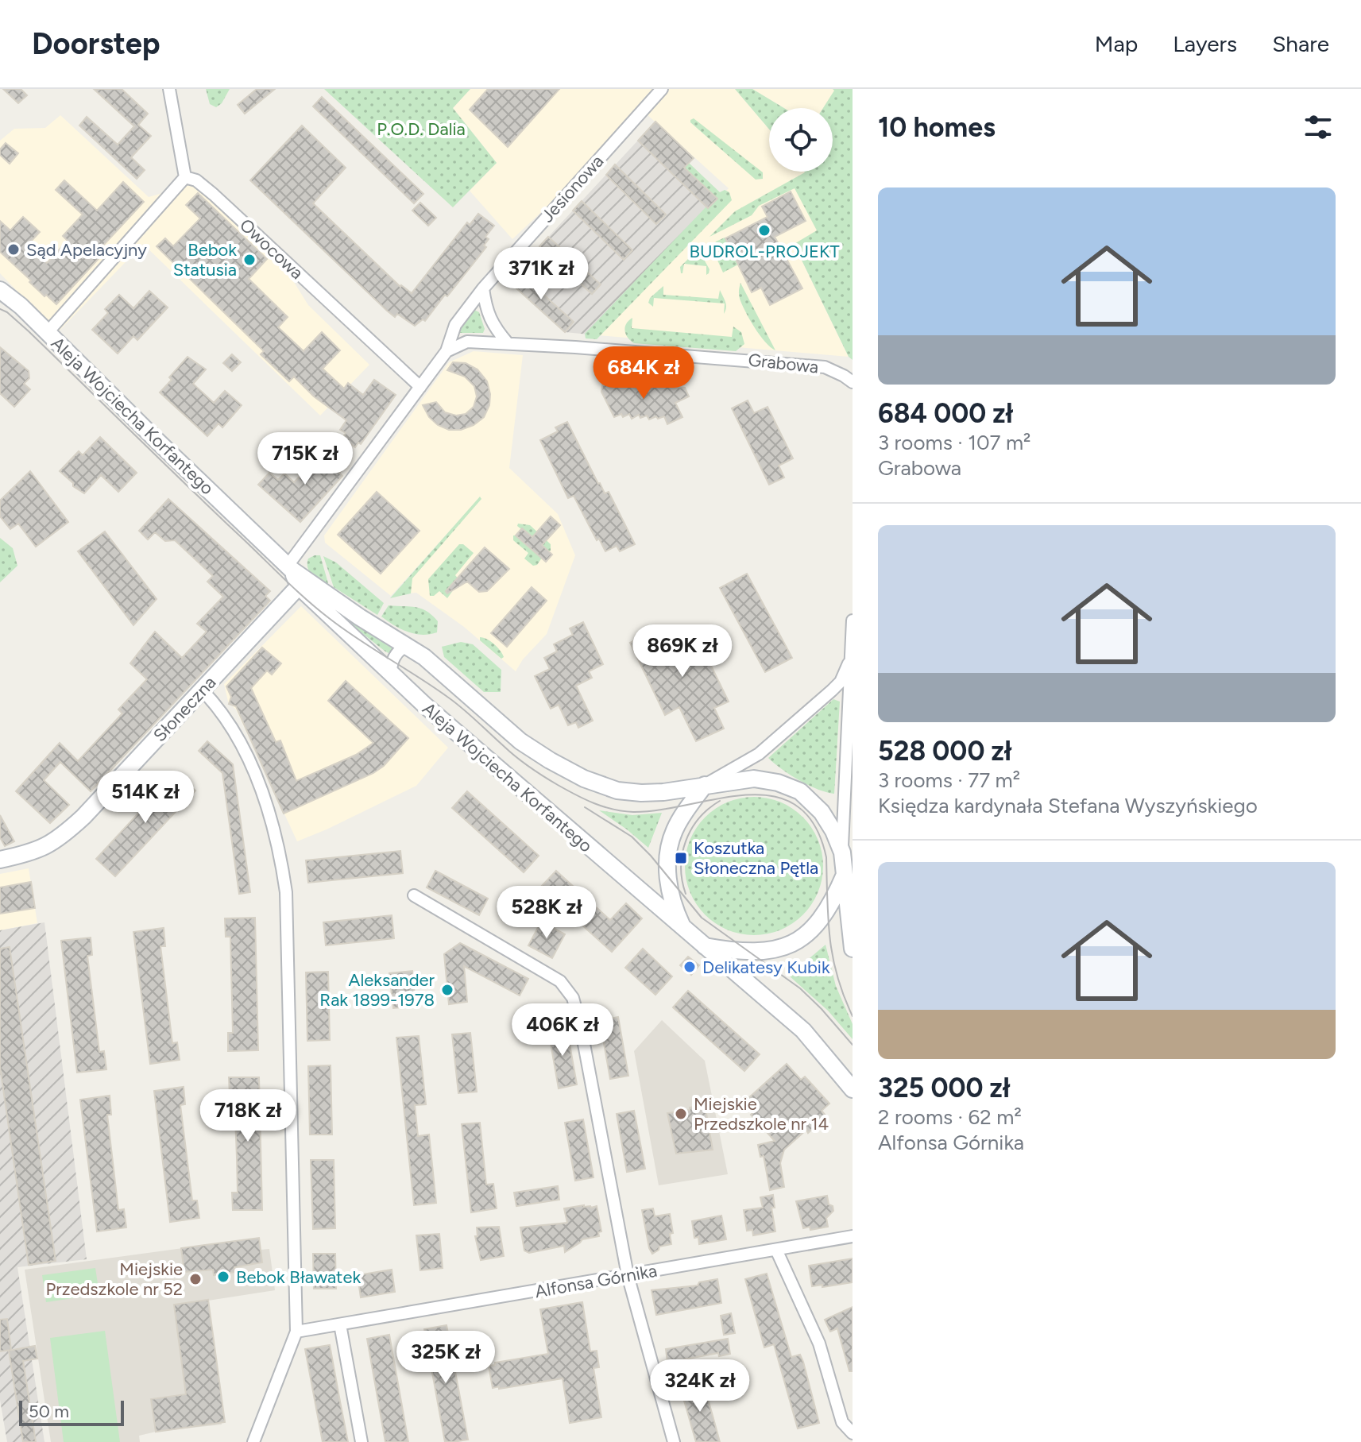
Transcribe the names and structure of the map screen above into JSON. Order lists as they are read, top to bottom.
{
  "streets": {
    "main road": ["Aleja Wojciecha Korfantego", "Słoneczna"],
    "street": [
      "Jesionowa",
      "Owocowa",
      "Grabowa",
      "Alfonsa Górnika"
    ]
  },
  "crossings": [
    ["Jesionowa", "Owocowa"],
    ["Jesionowa", "Grabowa"],
    ["Jesionowa", "Aleja Wojciecha Korfantego"],
    ["Aleja Wojciecha Korfantego", "Słoneczna"]
  ],
  "parks": ["P.O.D. Dalia"],
  "places": {
    "other": [
      "BUDROL-PROJEKT",
      "Sąd Apelacyjny",
      "Bebok Statusia",
      "Delikatesy Kubik",
      "Aleksander Rak 1899-1978",
      "Miejskie Przedszkole nr 14",
      "Bebok Bławatek",
      "Miejskie Przedszkole nr 52"
    ],
    "transit": ["Koszutka Słoneczna Pętla"]
  },
  "scale_bar": "50 m",
  "page": {
    "header": "Doorstep",
    "nav": ["Map", "Layers", "Share"],
    "heading": "10 homes",
    "list": [
      {
        "name": "684 000 zł",
        "note": "3 rooms · 107 m² · Grabowa"
      },
      {
        "name": "528 000 zł",
        "note": "3 rooms · 77 m² · Księdza kardynała Stefana Wyszyńskiego"
      },
      {
        "name": "325 000 zł",
        "note": "2 rooms · 62 m² · Alfonsa Górnika"
      }
    ],
    "price": [
      "371K zł",
      "684K zł",
      "715K zł",
      "869K zł",
      "514K zł",
      "528K zł",
      "406K zł",
      "718K zł",
      "325K zł",
      "324K zł"
    ],
    "scale": "50 m"
  }
}
